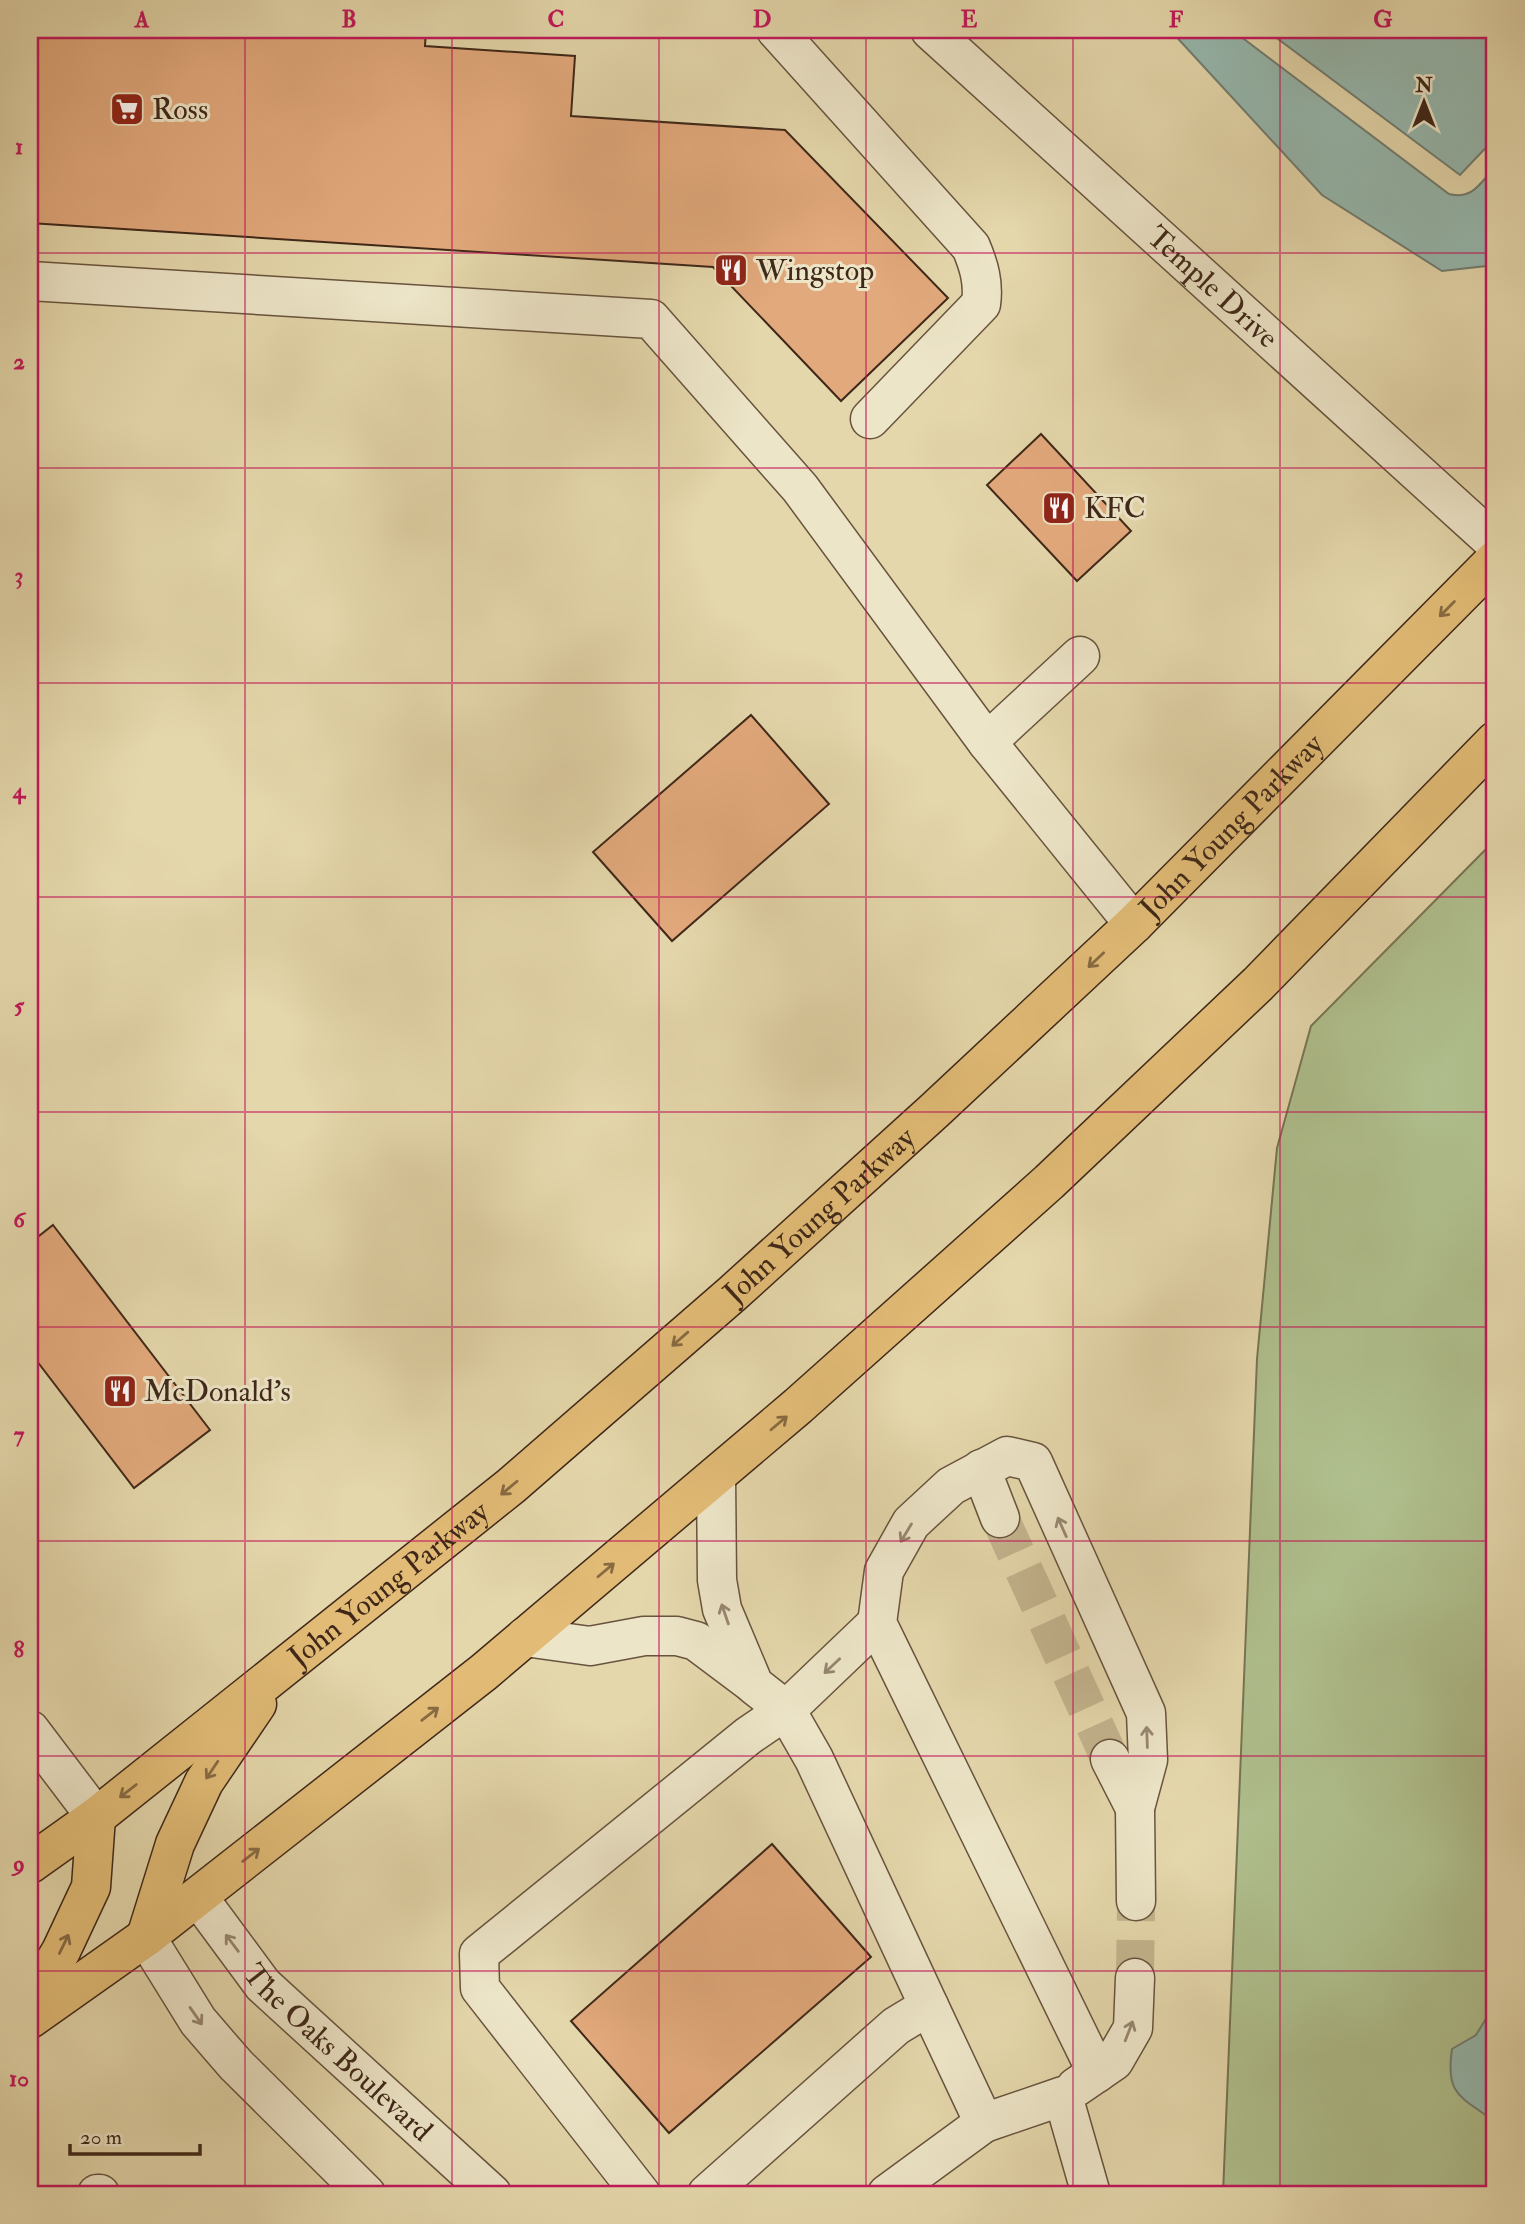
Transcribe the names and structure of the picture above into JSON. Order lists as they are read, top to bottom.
{
  "streets": {
    "highway": ["John Young Parkway"],
    "street": ["Temple Drive", "The Oaks Boulevard"]
  },
  "places": {
    "supermarket": ["Ross"],
    "restaurant": ["Wingstop", "KFC", "McDonald's"]
  },
  "scale_bar": "20 m",
  "north": "top",
  "grid": {
    "columns": [
      "A",
      "B",
      "C",
      "D",
      "E",
      "F",
      "G"
    ],
    "rows": [
      "1",
      "2",
      "3",
      "4",
      "5",
      "6",
      "7",
      "8",
      "9",
      "10"
    ]
  }
}
